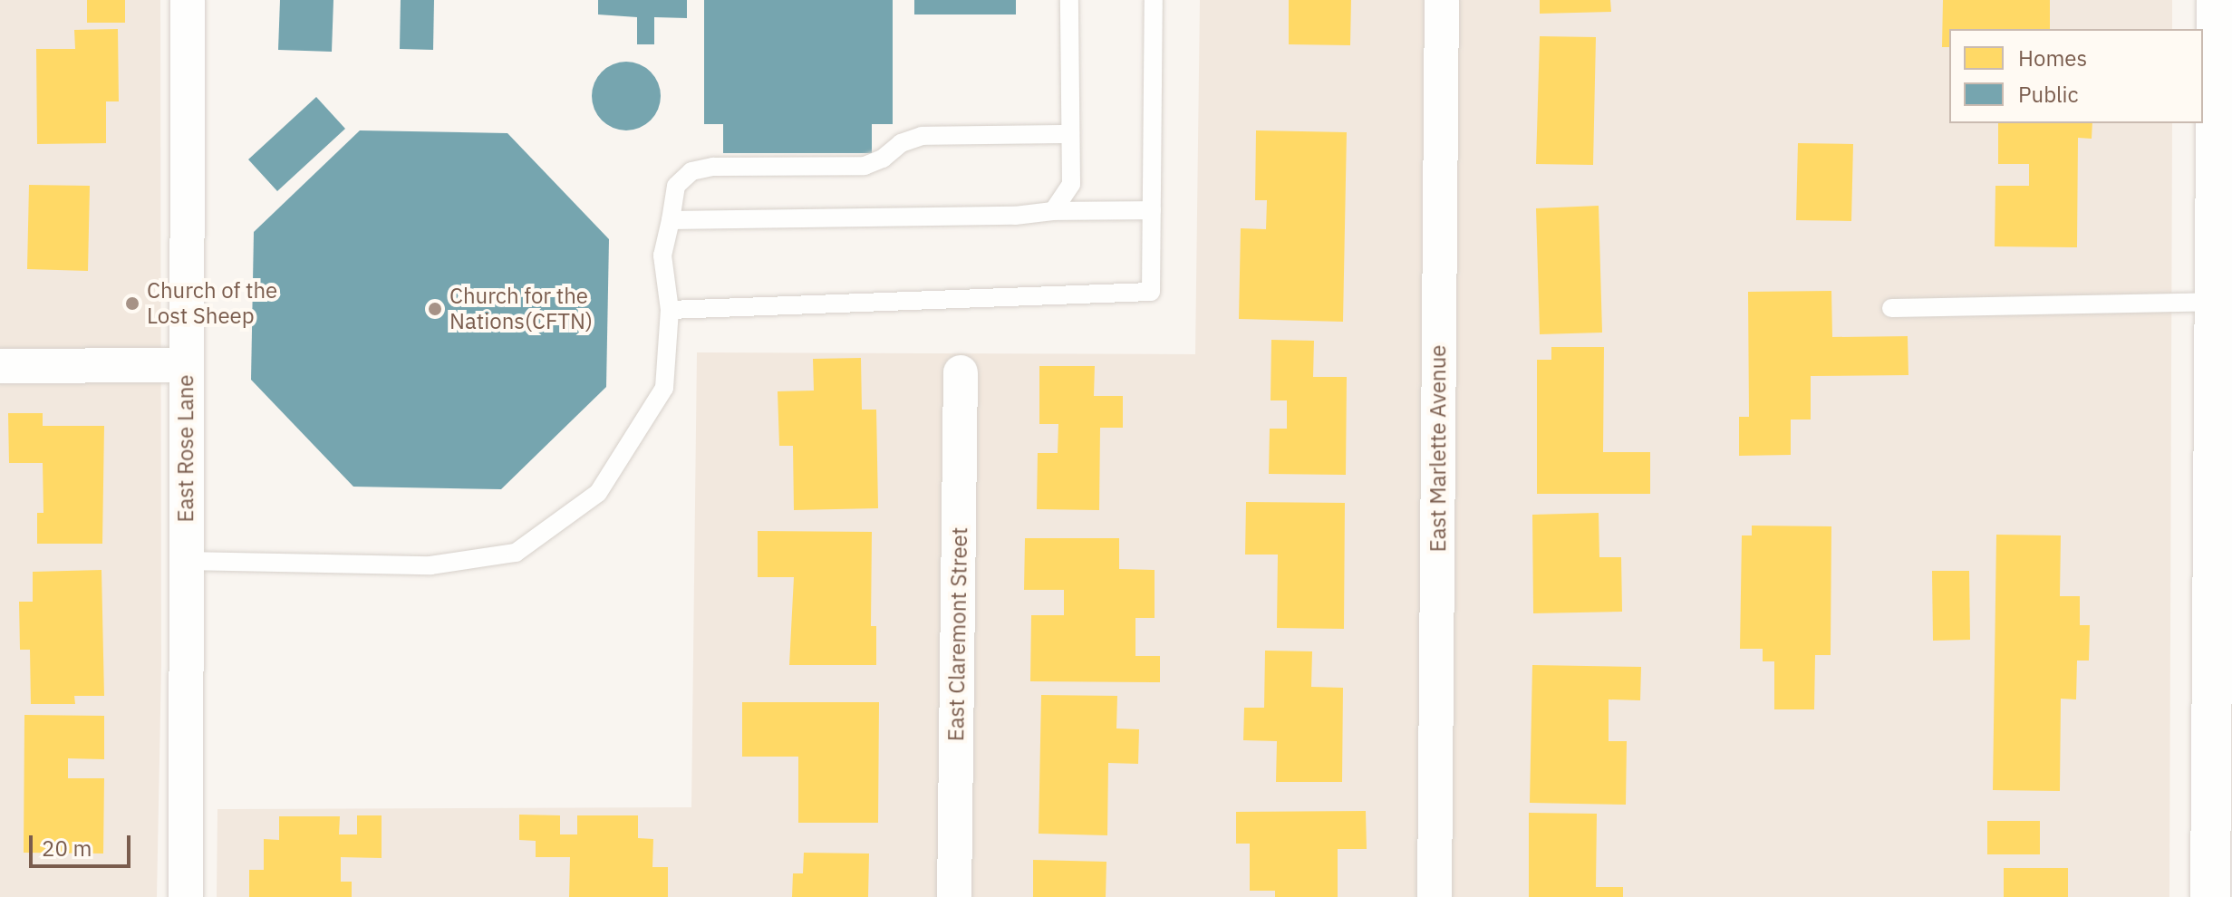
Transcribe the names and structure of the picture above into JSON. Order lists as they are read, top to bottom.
{
  "streets": {
    "street": ["East Rose Lane", "East Marlette Avenue", "East Claremont Street"]
  },
  "places": ["Church of the Lost Sheep", "Church for the Nations(CFTN)"],
  "legend": ["Homes", "Public"],
  "scale_bar": "20 m"
}
